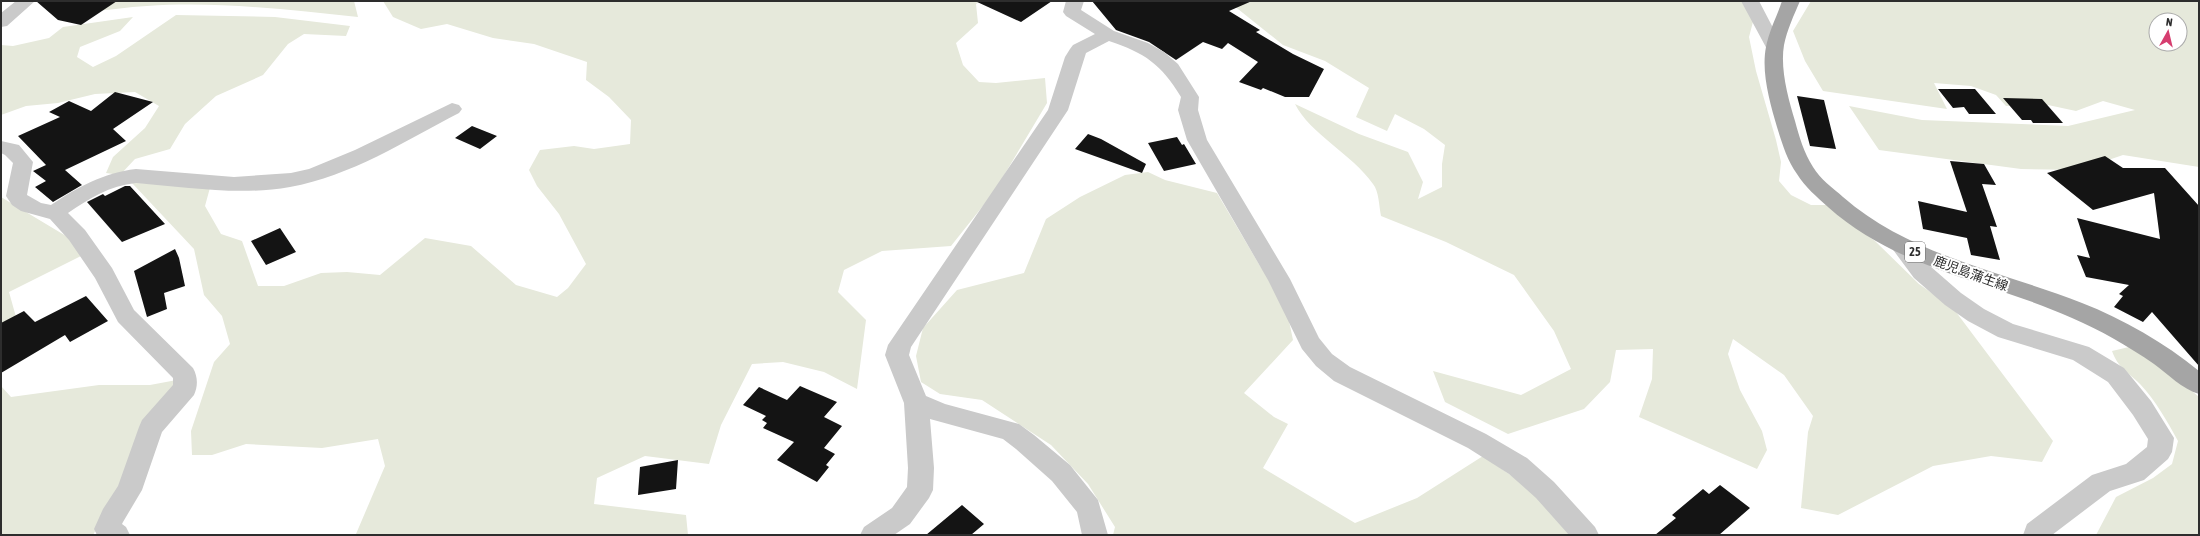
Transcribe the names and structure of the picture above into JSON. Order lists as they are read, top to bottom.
{
  "streets": {
    "main road": ["25", "鹿児島蒲生線"]
  },
  "north": "top"
}
